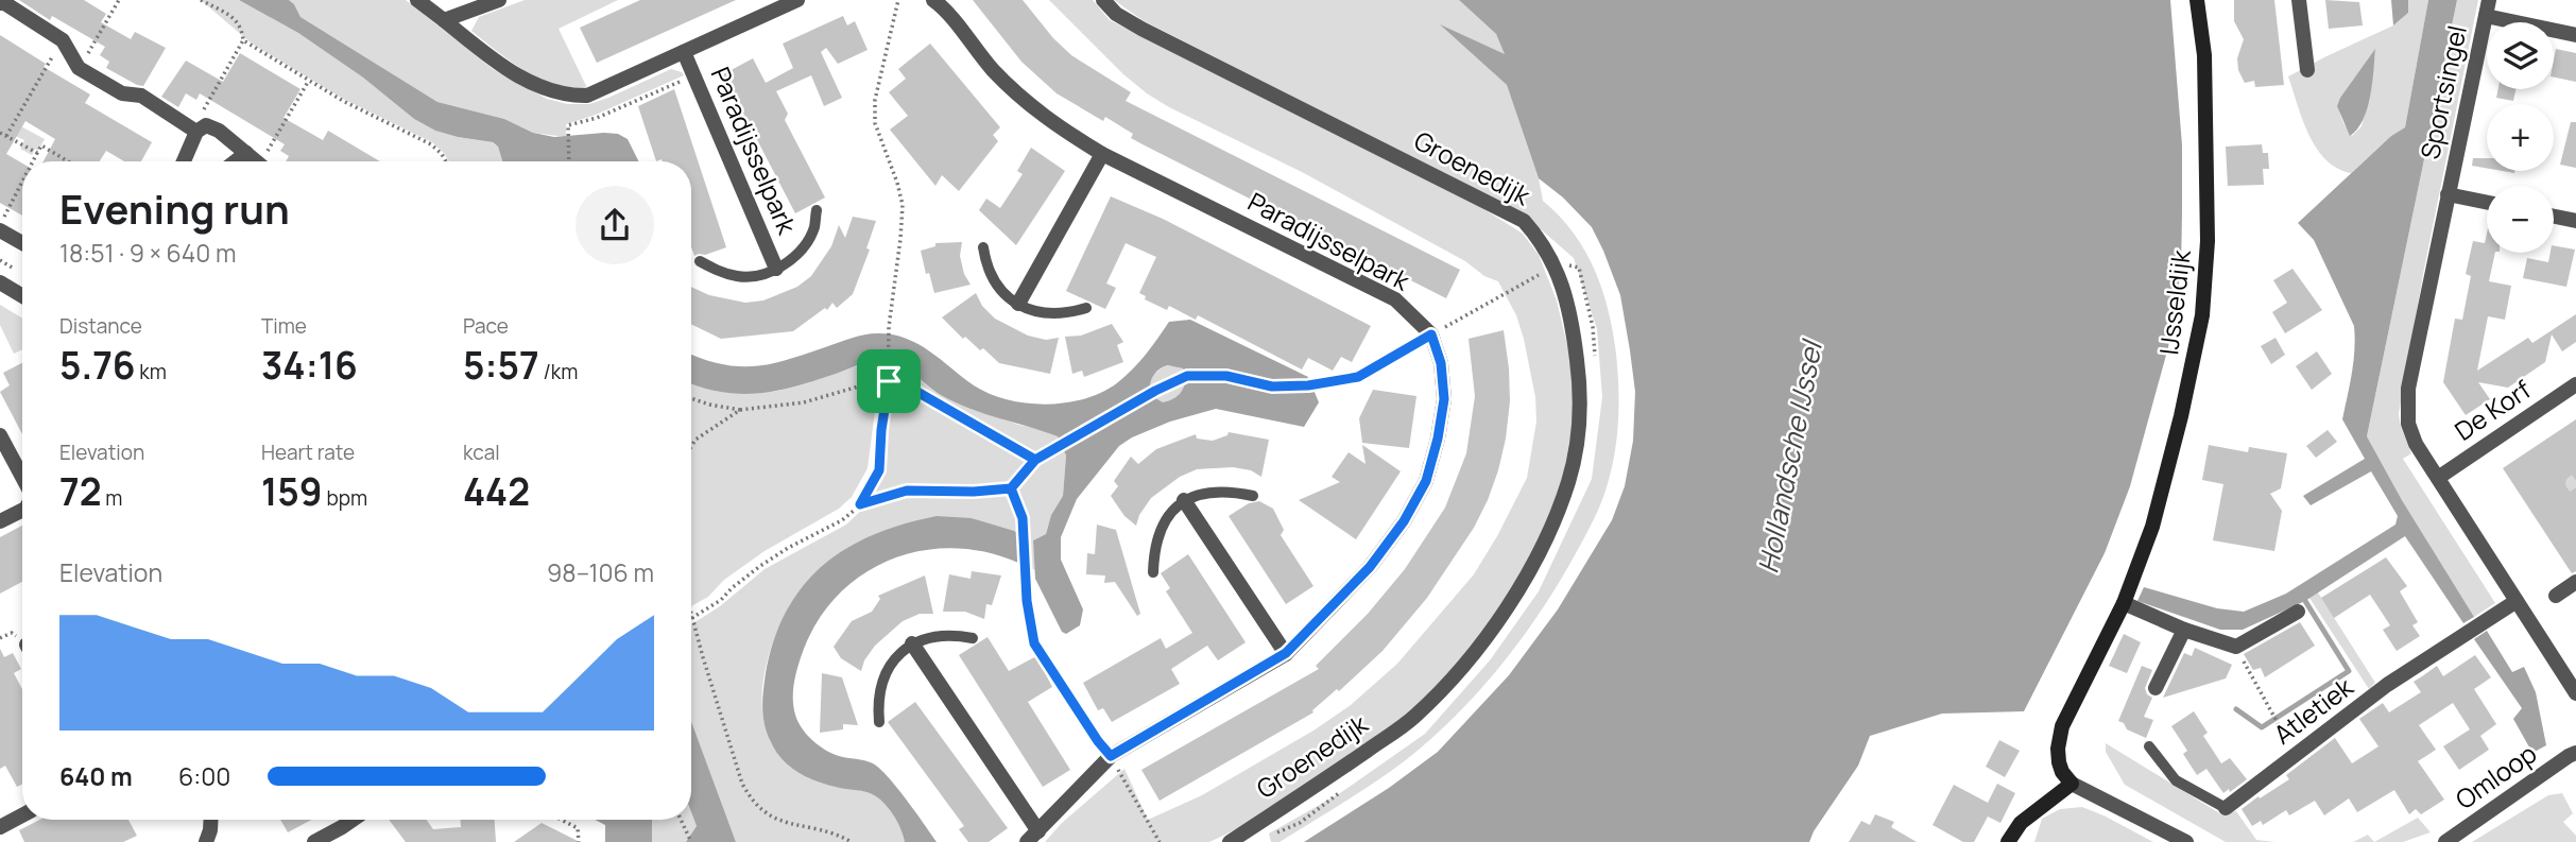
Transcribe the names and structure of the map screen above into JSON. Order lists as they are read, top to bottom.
{
  "streets": {
    "street": [
      "Sportsingel",
      "Paradijsselpark",
      "Groenedijk",
      "IJsseldijk",
      "De Korf",
      "Atletiek",
      "Omloop"
    ]
  },
  "crossings": [
    ["Sportsingel", "De Korf"],
    ["Sportsingel", "Atletiek"]
  ],
  "water": ["Hollandsche IJssel"],
  "page": {
    "map_buttons": ["+", "−"],
    "heading": ["Evening run", "18:51 · 9 × 640 m"],
    "stats": [
      ["Distance", "5.76 km"],
      ["Time", "34:16"],
      ["Pace", "5:57 /km"],
      ["Elevation", "72 m"],
      ["Heart rate", "159 bpm"],
      ["kcal", "442"]
    ],
    "chart": ["Elevation", "98–106 m"],
    "list": [
      {
        "name": "640 m",
        "note": "6:00"
      }
    ]
  }
}
